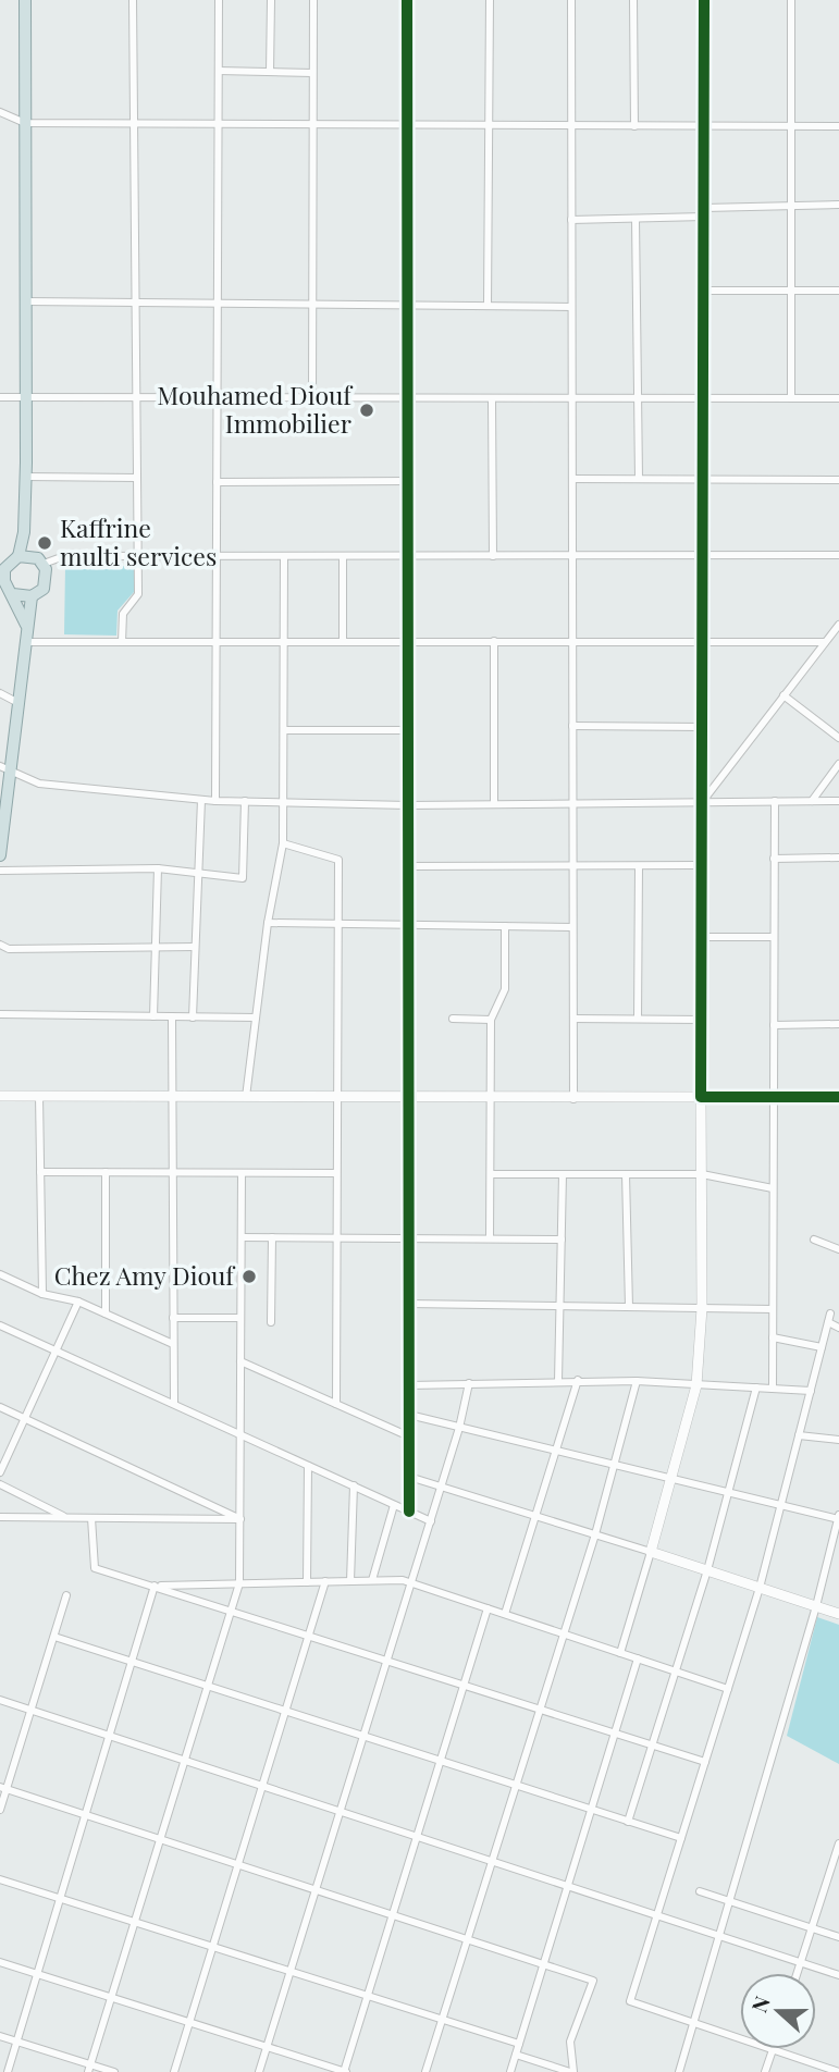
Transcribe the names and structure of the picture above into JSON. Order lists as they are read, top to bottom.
{
  "places": ["Mouhamed Diouf Immobilier", "Kaffrine multi services", "Chez Amy Diouf"],
  "north": "left"
}
